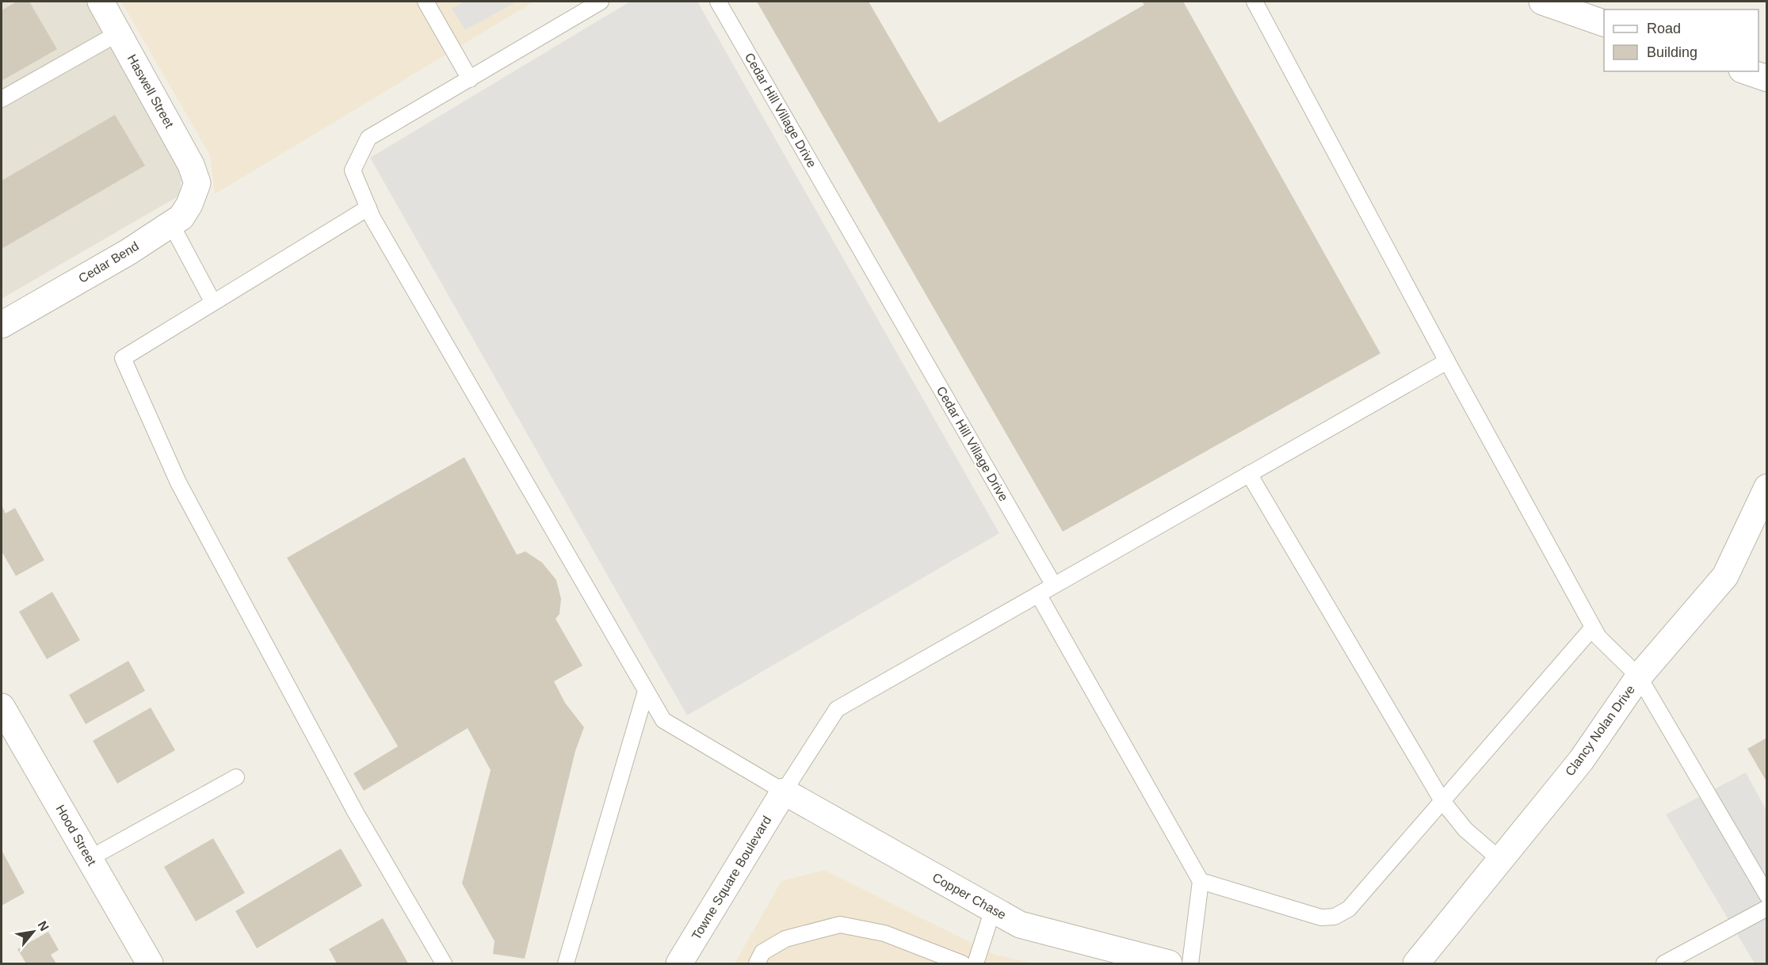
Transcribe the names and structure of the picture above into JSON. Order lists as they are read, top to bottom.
{
  "streets": {
    "street": [
      "Haswell Street",
      "Cedar Bend",
      "Clancy Nolan Drive",
      "Hood Street",
      "Towne Square Boulevard",
      "Copper Chase"
    ],
    "lane": ["Cedar Hill Village Drive"]
  },
  "crossings": [
    ["Haswell Street", "Cedar Bend"],
    ["Towne Square Boulevard", "Copper Chase"]
  ],
  "legend": ["Road", "Building"],
  "north": "top right"
}
